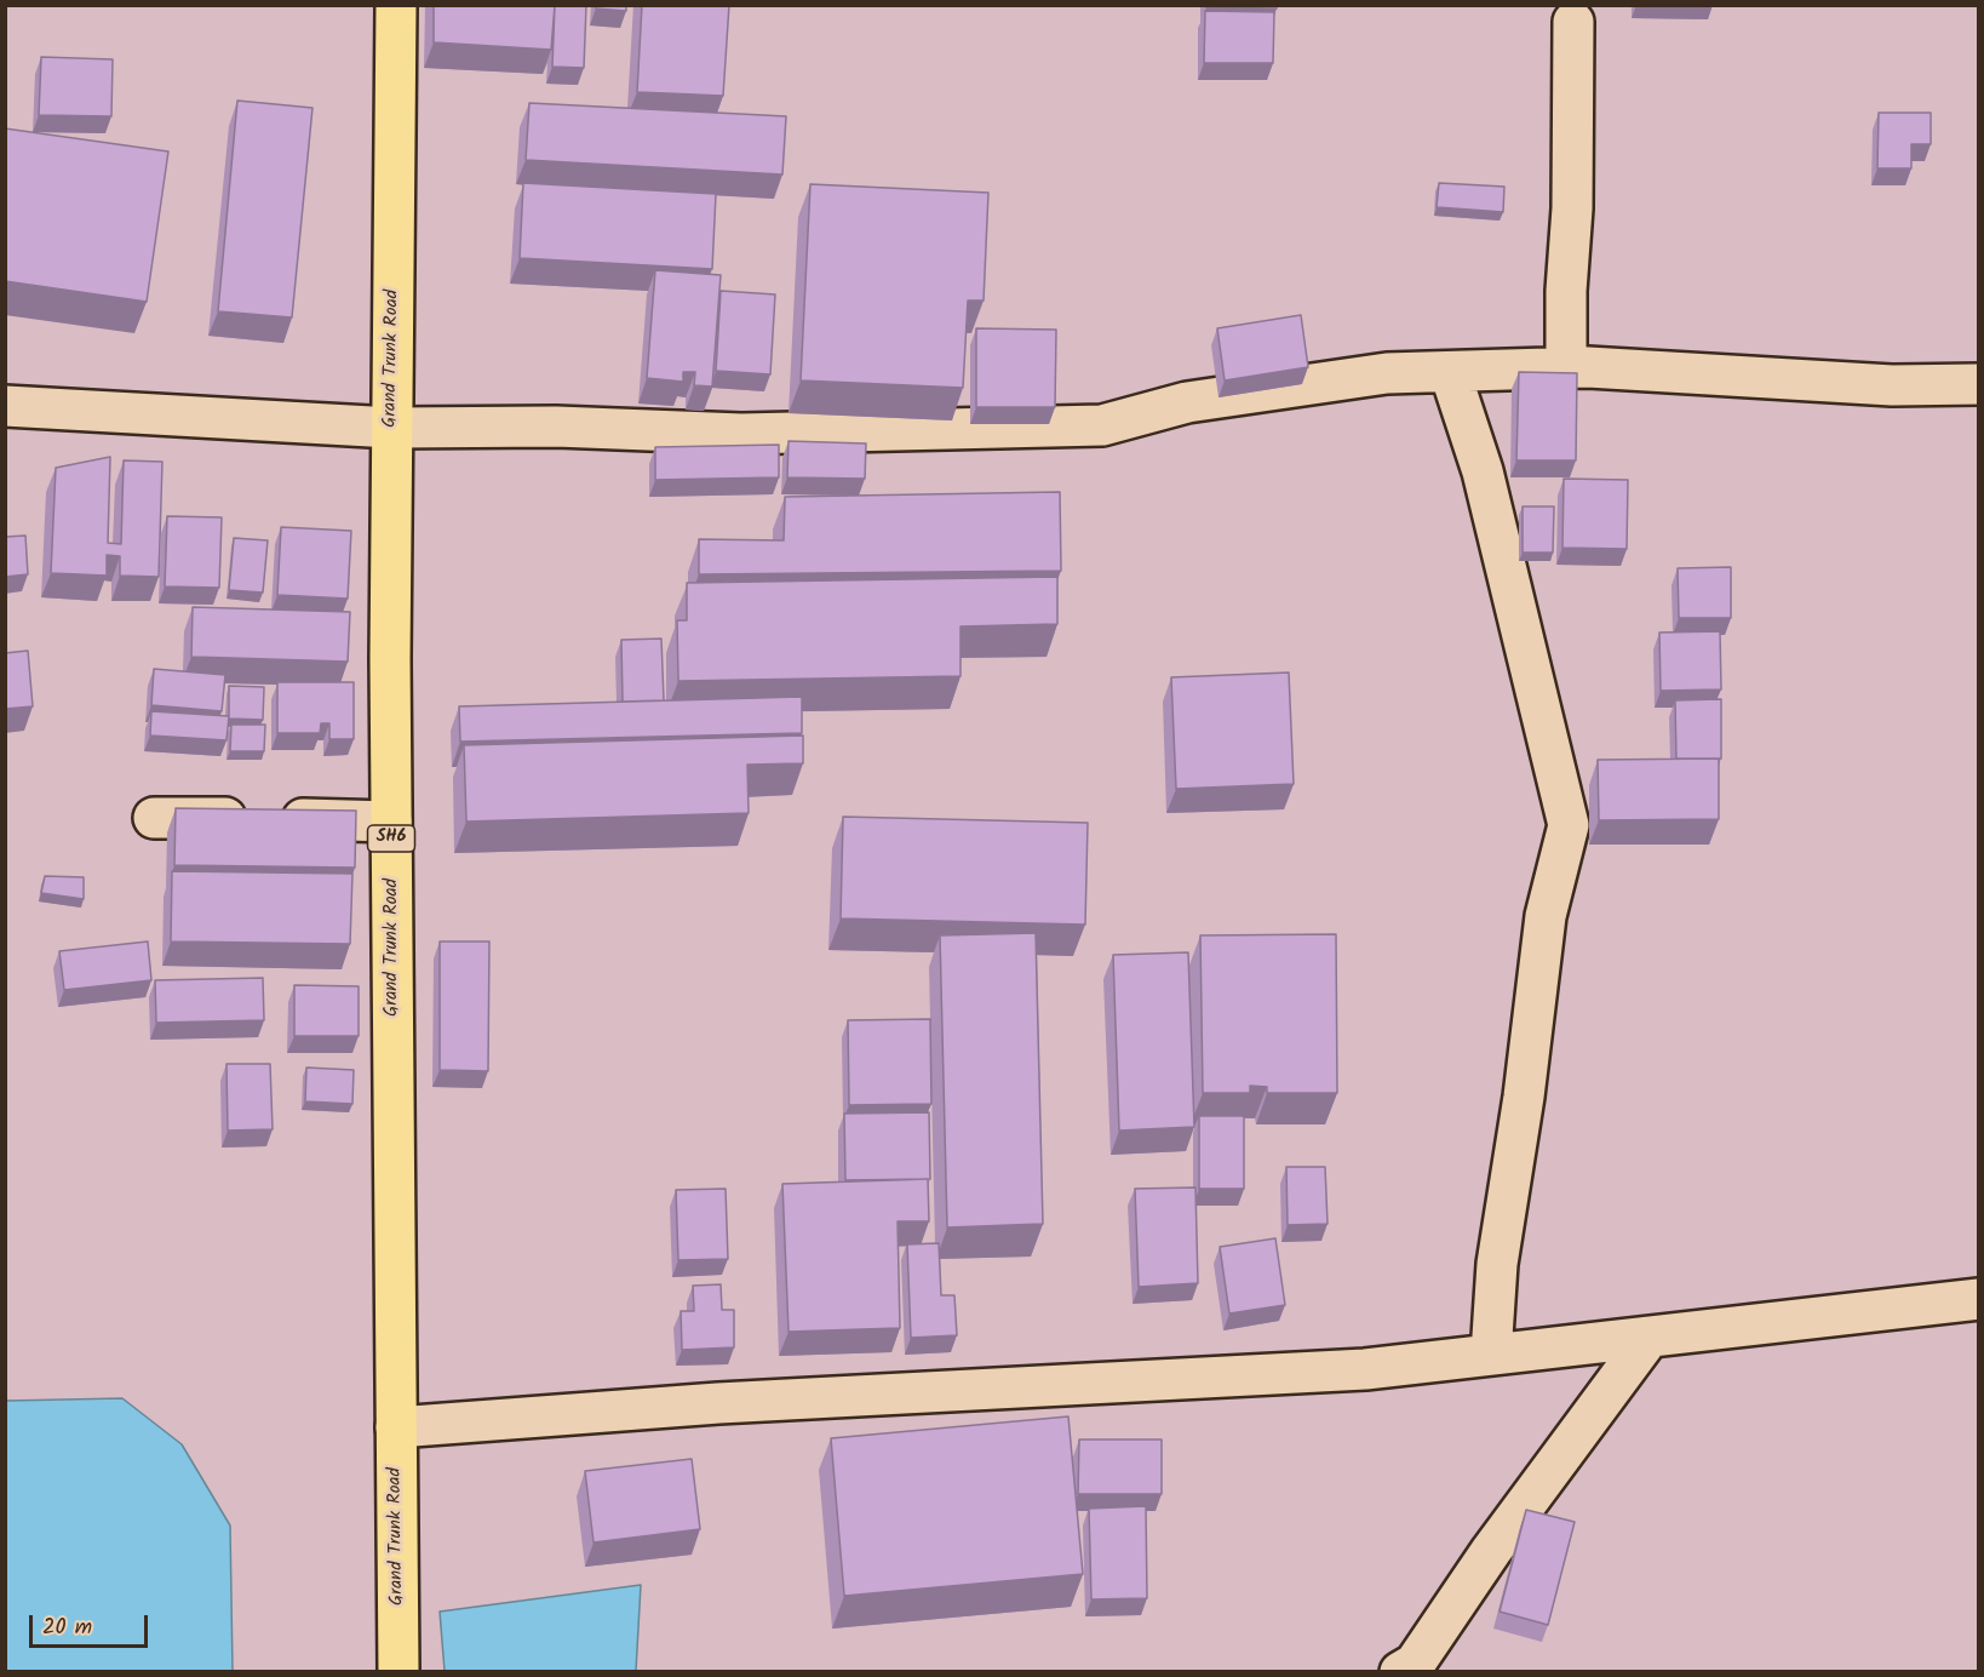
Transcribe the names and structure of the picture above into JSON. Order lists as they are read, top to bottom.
{
  "streets": {
    "main road": ["Grand Trunk Road", "SH6"]
  },
  "scale_bar": "20 m"
}
